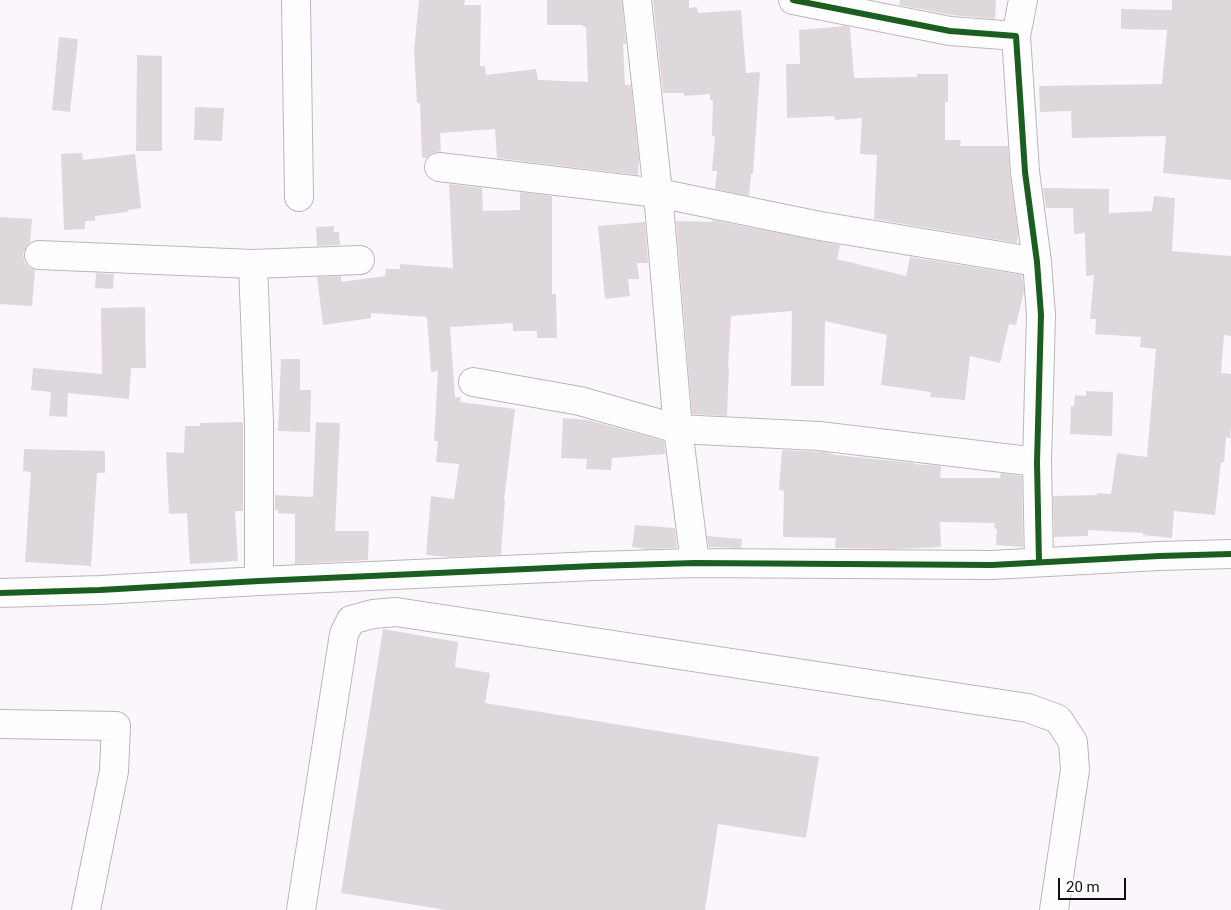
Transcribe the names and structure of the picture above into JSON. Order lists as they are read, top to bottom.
{
  "scale_bar": "20 m"
}
